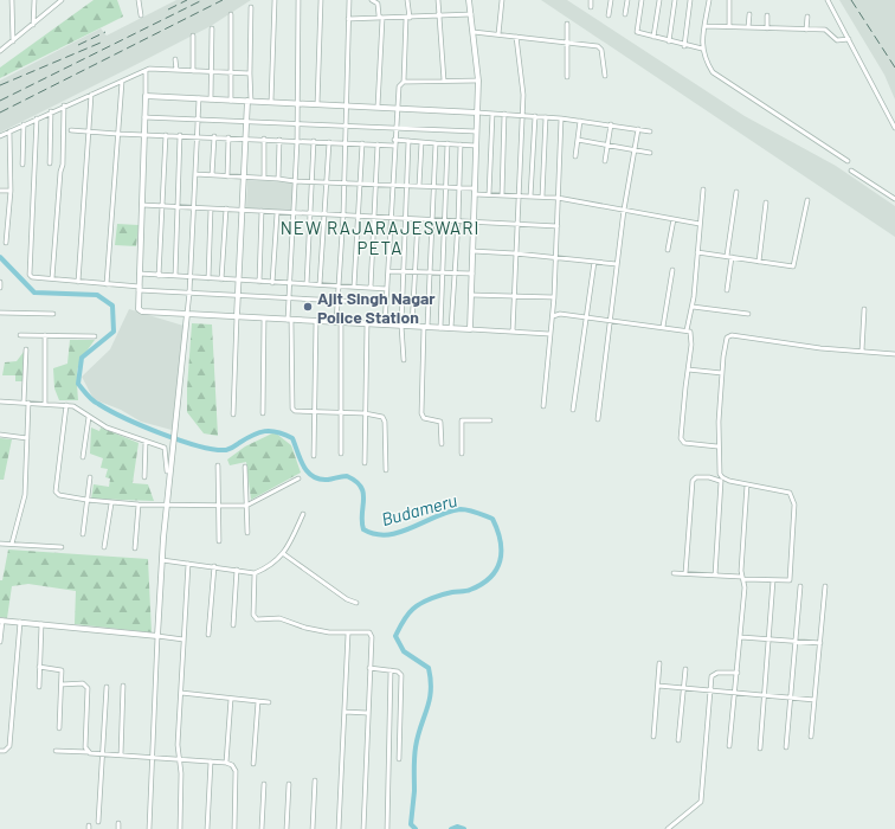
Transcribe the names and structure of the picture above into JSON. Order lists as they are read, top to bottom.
{
  "districts": ["NEW RAJARAJESWARI PETA"],
  "water": ["Budameru"],
  "places": ["Ajit Singh Nagar Police Station"]
}
